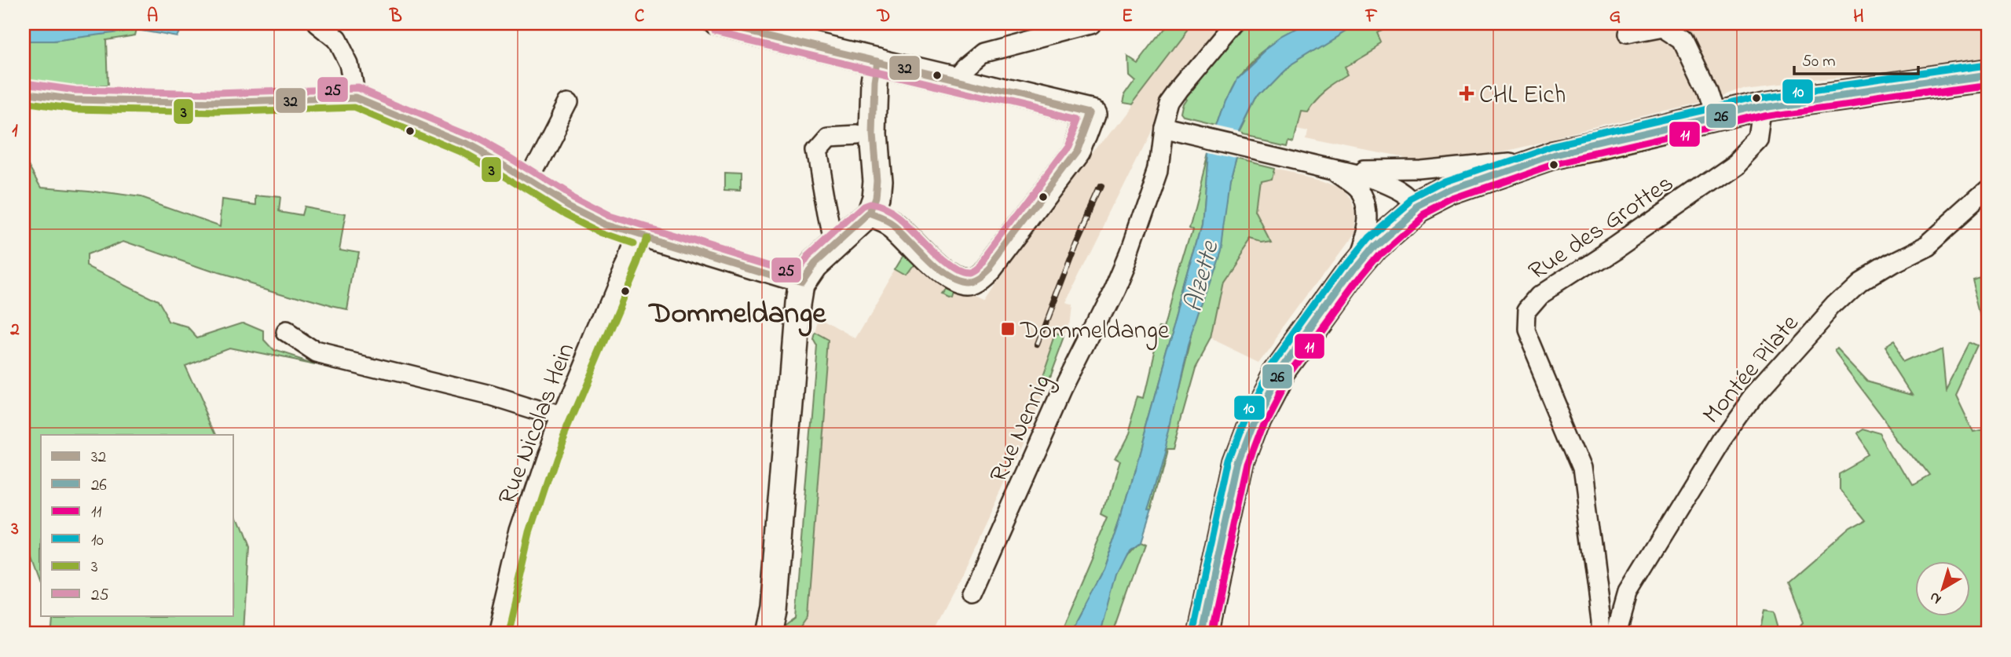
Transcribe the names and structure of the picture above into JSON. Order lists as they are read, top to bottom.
{
  "streets": {
    "street": [
      "Rue des Grottes",
      "Montée Pilate",
      "Rue Nicolas Hein",
      "Rue Nennig"
    ]
  },
  "districts": ["Dommeldange"],
  "water": ["Alzette"],
  "places": {
    "health": ["CHL Eich"],
    "transit": ["Dommeldange"]
  },
  "lines": [
    "transit line 32",
    "transit line 25",
    "transit line 10",
    "transit line 26",
    "transit line 11",
    "transit line 3"
  ],
  "legend": [
    "32",
    "26",
    "11",
    "10",
    "3",
    "25"
  ],
  "scale_bar": "50 m",
  "north": "bottom left",
  "grid": {
    "columns": [
      "A",
      "B",
      "C",
      "D",
      "E",
      "F",
      "G",
      "H"
    ],
    "rows": ["1", "2", "3"]
  }
}
